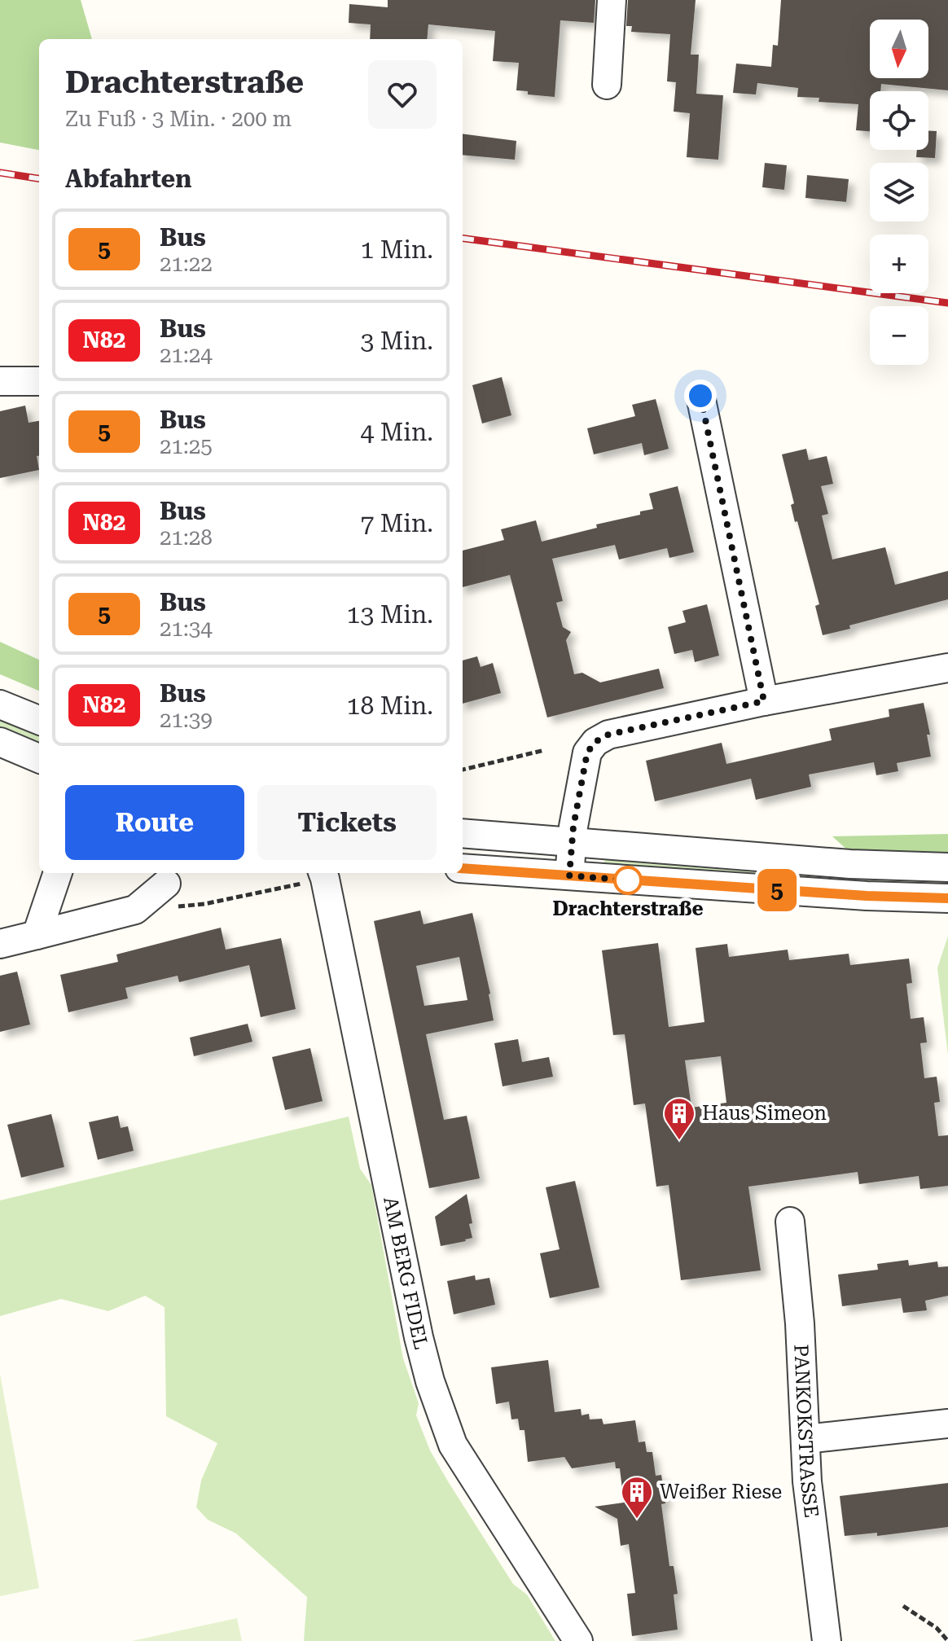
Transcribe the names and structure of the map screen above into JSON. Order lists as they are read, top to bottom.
{
  "streets": {
    "street": ["AM BERG FIDEL", "PANKOKSTRASSE"]
  },
  "places": {
    "other": ["Drachterstraße"],
    "building": ["Haus Simeon", "Weißer Riese"]
  },
  "lines": ["bus line 5"],
  "north": "bottom",
  "page": {
    "on_map": "5",
    "map_buttons": ["+", "−"],
    "heading": [
      ["Drachterstraße", "Zu Fuß · 3 Min. · 200 m"],
      "Abfahrten"
    ],
    "list": [
      {
        "mark": "5",
        "name": "Bus",
        "note": "21:22",
        "value": "1 Min."
      },
      {
        "mark": "N82",
        "name": "Bus",
        "note": "21:24",
        "value": "3 Min."
      },
      {
        "mark": "5",
        "name": "Bus",
        "note": "21:25",
        "value": "4 Min."
      },
      {
        "mark": "N82",
        "name": "Bus",
        "note": "21:28",
        "value": "7 Min."
      },
      {
        "mark": "5",
        "name": "Bus",
        "note": "21:34",
        "value": "13 Min."
      },
      {
        "mark": "N82",
        "name": "Bus",
        "note": "21:39",
        "value": "18 Min."
      }
    ],
    "buttons": ["Route", "Tickets"]
  }
}
